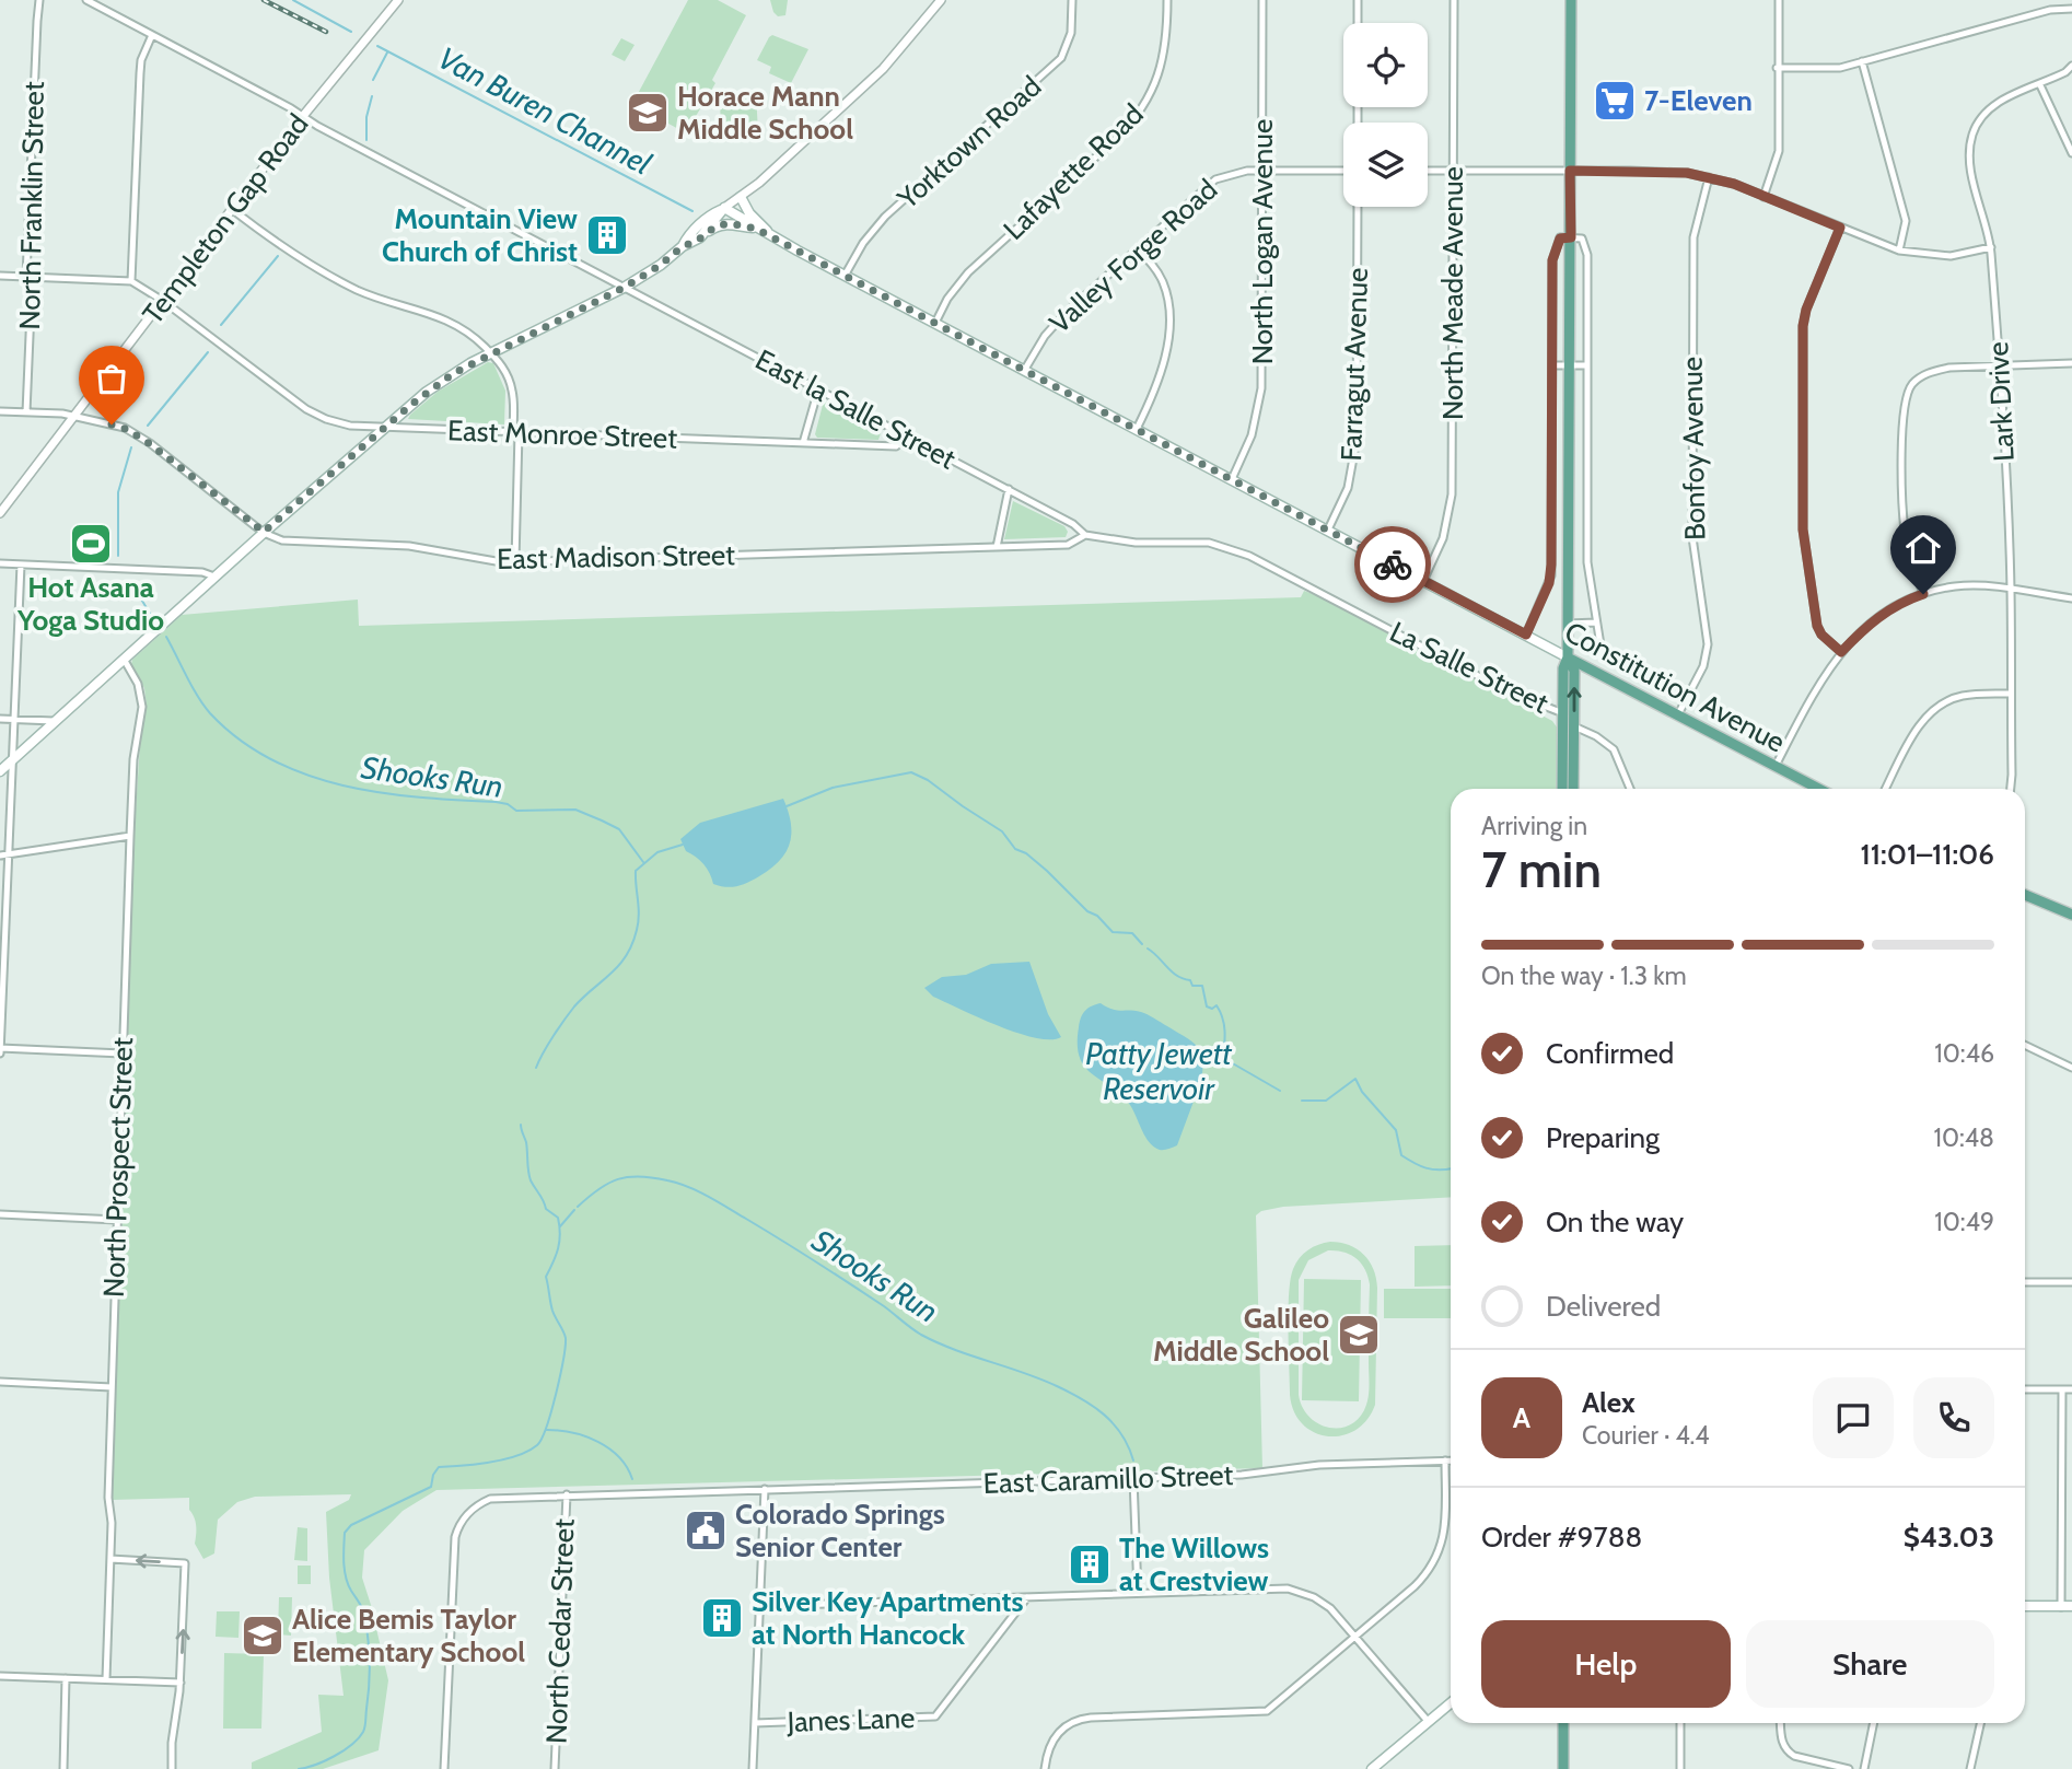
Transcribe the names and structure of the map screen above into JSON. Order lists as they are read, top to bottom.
{
  "streets": {
    "main road": ["Constitution Avenue"],
    "street": [
      "Yorktown Road",
      "Lafayette Road",
      "North Franklin Street",
      "Templeton Gap Road",
      "North Logan Avenue",
      "Valley Forge Road",
      "North Meade Avenue",
      "Farragut Avenue",
      "Lark Drive",
      "East la Salle Street",
      "East Monroe Street",
      "Bonfoy Avenue",
      "East Madison Street",
      "La Salle Street",
      "North Prospect Street",
      "East Caramillo Street",
      "North Cedar Street",
      "Janes Lane"
    ]
  },
  "crossings": [
    ["Yorktown Road", "Constitution Avenue"],
    ["Lafayette Road", "Constitution Avenue"],
    ["North Franklin Street", "East Monroe Street"],
    ["North Franklin Street", "East Madison Street"],
    ["Templeton Gap Road", "East Monroe Street"],
    ["Templeton Gap Road", "East Madison Street"],
    ["North Logan Avenue", "Valley Forge Road"],
    ["North Logan Avenue", "Constitution Avenue"],
    ["Valley Forge Road", "Constitution Avenue"],
    ["North Meade Avenue", "Constitution Avenue"],
    ["Farragut Avenue", "Constitution Avenue"],
    ["East la Salle Street", "East Monroe Street"],
    ["East la Salle Street", "East Madison Street"],
    ["Bonfoy Avenue", "Constitution Avenue"],
    ["East Madison Street", "La Salle Street"],
    ["East Caramillo Street", "North Cedar Street"]
  ],
  "water": ["Van Buren Channel", "Shooks Run", "Patty Jewett Reservoir"],
  "places": {
    "supermarket": ["7-Eleven"],
    "school or university": ["Horace Mann Middle School", "Galileo Middle School", "Alice Bemis Taylor Elementary School"],
    "building": ["Mountain View Church of Christ", "The Willows at Crestview", "Silver Key Apartments at North Hancock"],
    "sports": ["Hot Asana Yoga Studio"],
    "public building": ["Colorado Springs Senior Center"]
  },
  "page": {
    "heading": ["7 min", "Arriving in", "11:01–11:06"],
    "panel": [
      "Alex",
      "Courier · 4.4",
      "Order #9788",
      "$43.03"
    ],
    "bar": "On the way · 1.3 km",
    "list": [
      ["Confirmed", "10:46"],
      ["Preparing", "10:48"],
      ["On the way", "10:49"],
      "Delivered"
    ],
    "round": "A",
    "buttons": ["Help", "Share"]
  }
}
